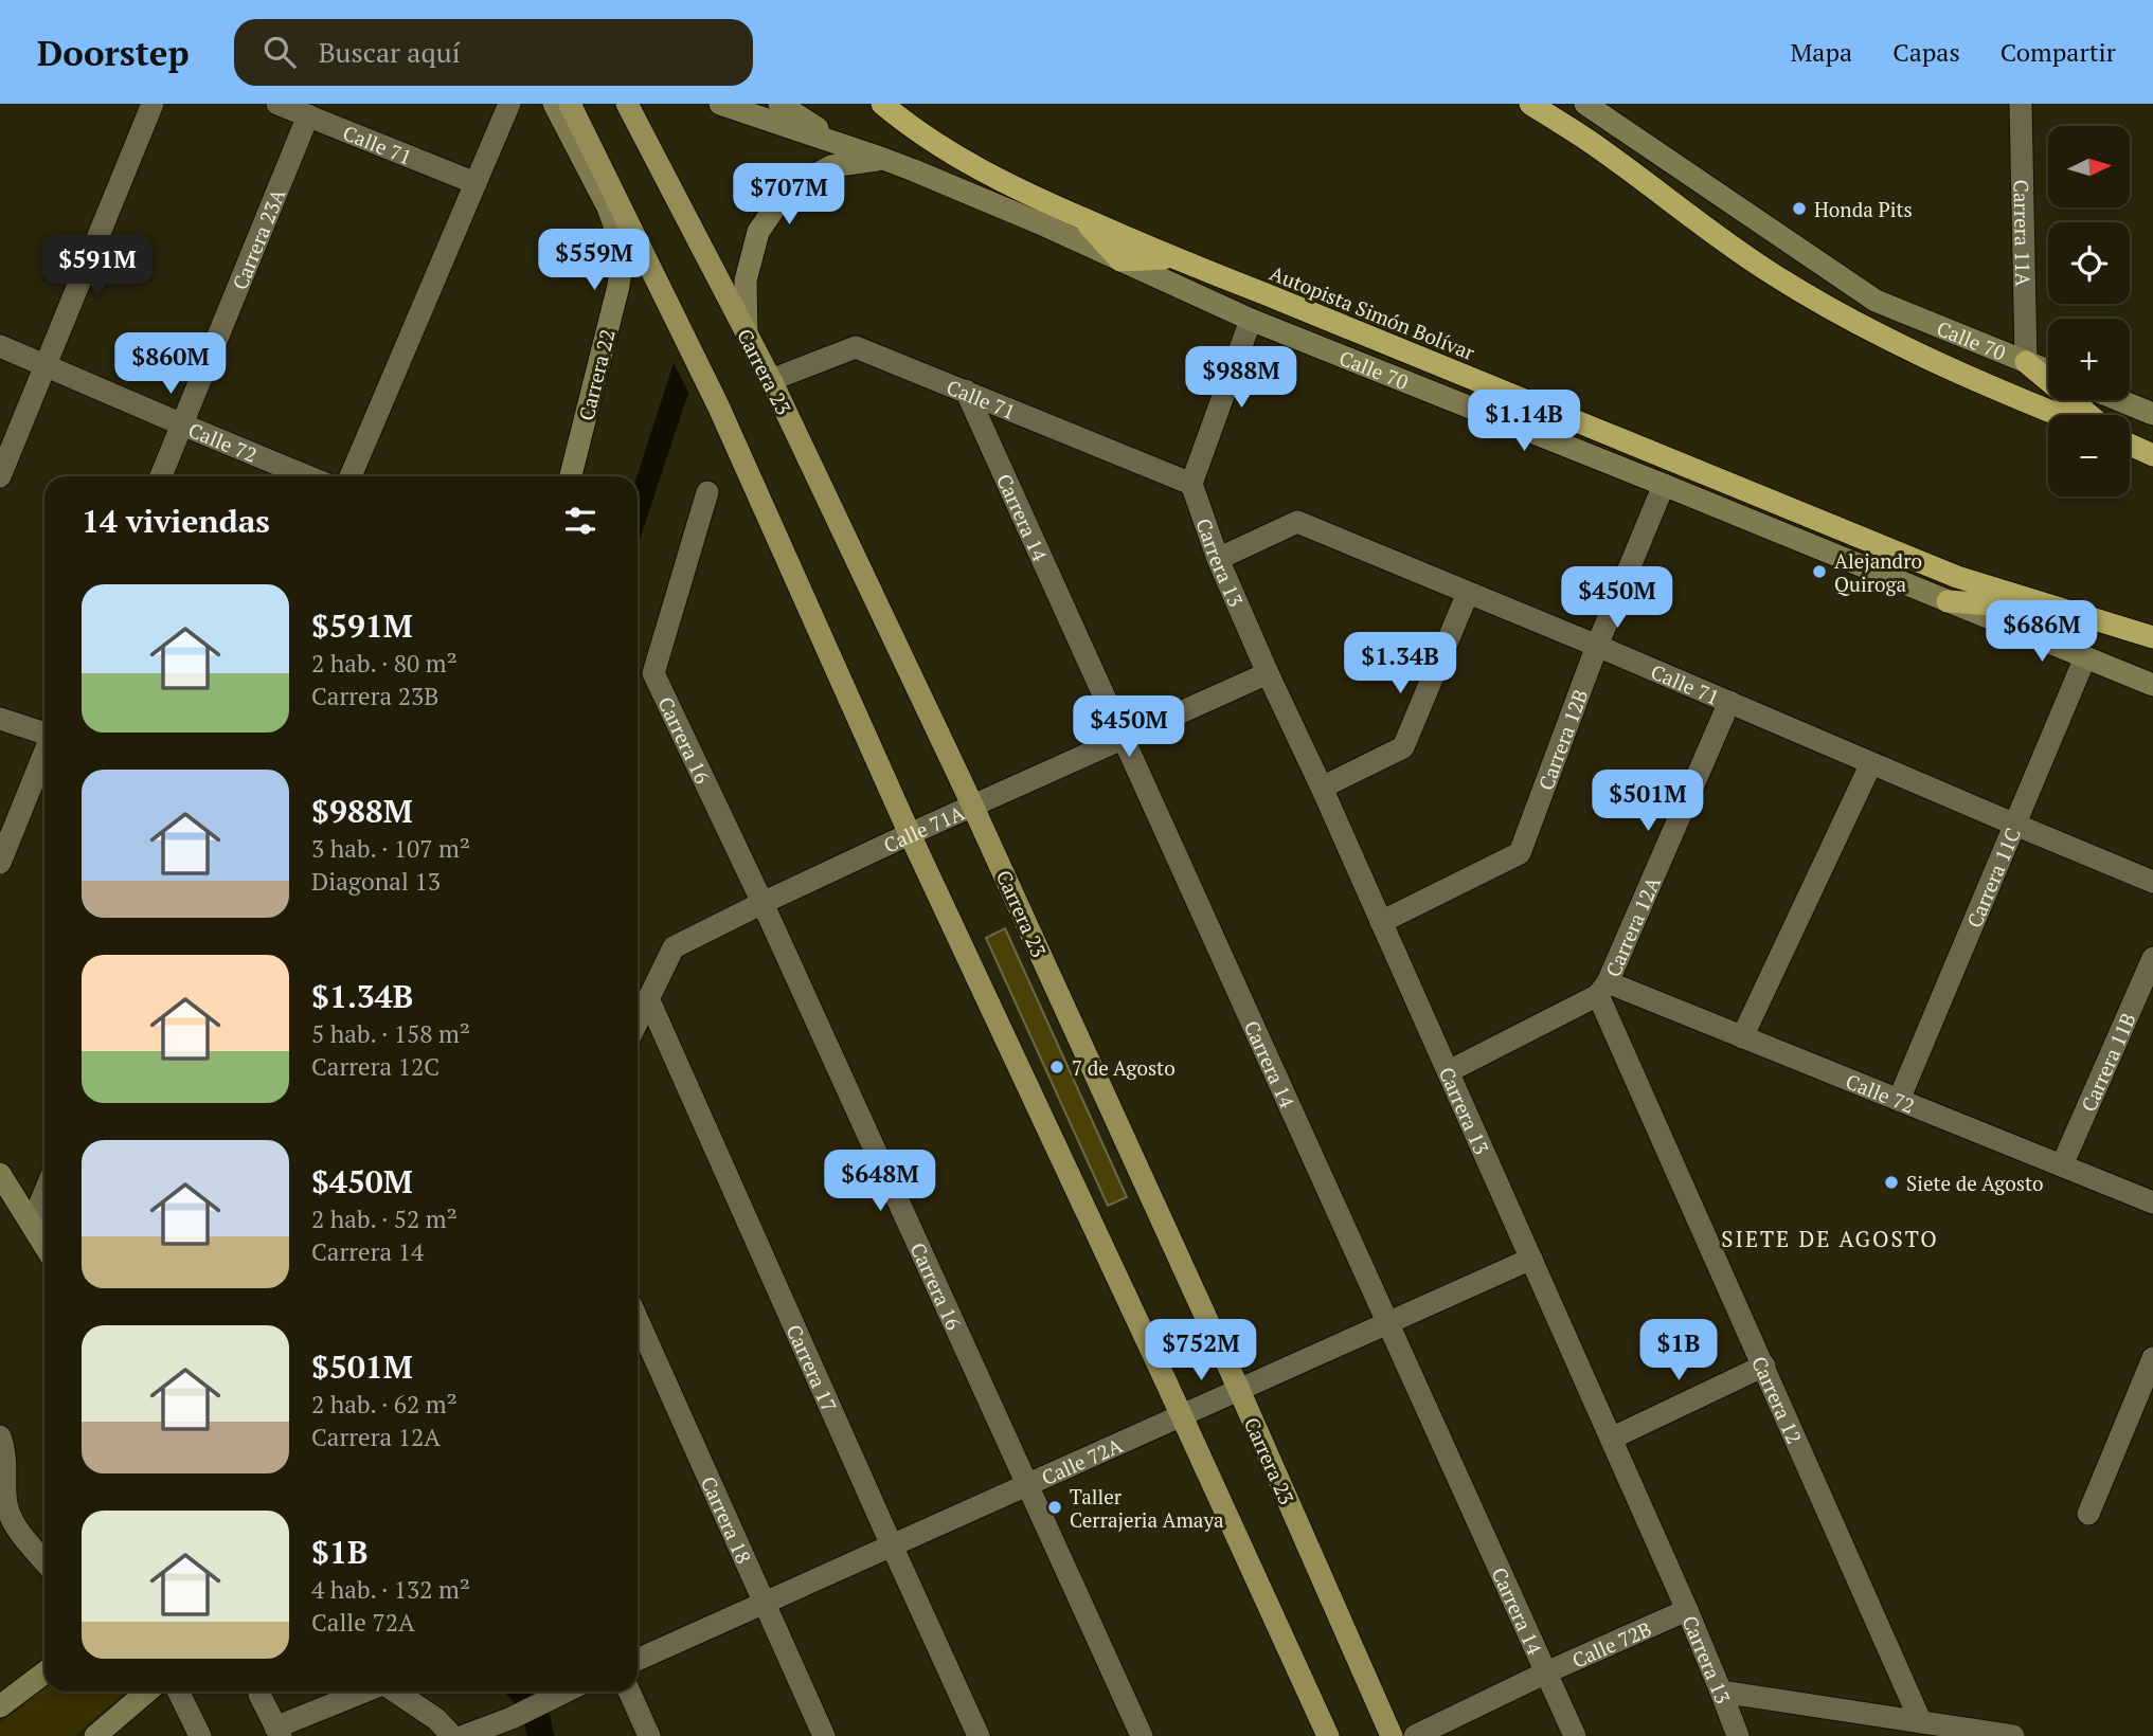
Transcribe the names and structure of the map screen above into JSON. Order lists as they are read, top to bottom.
{
  "streets": {
    "highway": ["Autopista Simón Bolívar"],
    "main road": ["Carrera 23"],
    "street": [
      "Calle 71",
      "Carrera 11A",
      "Carrera 23A",
      "Calle 70",
      "Carrera 22",
      "Calle 72",
      "Carrera 14",
      "Carrera 13",
      "Carrera 16",
      "Carrera 12B",
      "Calle 71A",
      "Carrera 11C",
      "Carrera 12A",
      "Carrera 11B",
      "Carrera 17",
      "Carrera 12",
      "Calle 72A",
      "Carrera 18",
      "Calle 72B"
    ]
  },
  "crossings": [
    ["Calle 71", "Carrera 23A"],
    ["Calle 71", "Carrera 23"],
    ["Calle 71", "Carrera 14"],
    ["Calle 71", "Carrera 13"],
    ["Calle 71", "Carrera 12B"],
    ["Calle 71", "Carrera 11C"],
    ["Calle 71", "Carrera 12A"],
    ["Carrera 11A", "Calle 70"],
    ["Carrera 23A", "Calle 72"],
    ["Calle 70", "Carrera 12B"],
    ["Calle 70", "Carrera 11C"],
    ["Carrera 23", "Calle 71A"],
    ["Carrera 23", "Calle 72A"],
    ["Calle 72", "Carrera 11C"],
    ["Calle 72", "Carrera 12A"],
    ["Calle 72", "Carrera 11B"],
    ["Calle 72", "Carrera 12"],
    ["Carrera 14", "Calle 71A"],
    ["Carrera 14", "Calle 72A"],
    ["Carrera 14", "Calle 72B"],
    ["Carrera 13", "Carrera 12B"],
    ["Carrera 13", "Calle 71A"],
    ["Carrera 13", "Carrera 12A"],
    ["Carrera 13", "Calle 72A"],
    ["Carrera 13", "Calle 72B"],
    ["Carrera 16", "Calle 71A"],
    ["Carrera 16", "Calle 72A"],
    ["Calle 71A", "Carrera 17"],
    ["Carrera 12A", "Carrera 12"],
    ["Carrera 17", "Calle 72A"],
    ["Calle 72A", "Carrera 18"]
  ],
  "districts": ["SIETE DE AGOSTO"],
  "places": [
    "Honda Pits",
    "Alejandro Quiroga",
    "7 de Agosto",
    "Siete de Agosto",
    "Taller Cerrajeria Amaya"
  ],
  "north": "right",
  "page": {
    "header": "Doorstep",
    "search": "Buscar aquí",
    "nav": ["Mapa", "Capas", "Compartir"],
    "map_buttons": ["+", "−"],
    "price": [
      "$707M",
      "$559M",
      "$591M",
      "$860M",
      "$988M",
      "$1.14B",
      "$450M",
      "$686M",
      "$1.34B",
      "$450M",
      "$501M",
      "$648M",
      "$752M",
      "$1B"
    ],
    "heading": "14 viviendas",
    "list": [
      {
        "name": "$591M",
        "note": "2 hab. · 80 m² · Carrera 23B"
      },
      {
        "name": "$988M",
        "note": "3 hab. · 107 m² · Diagonal 13"
      },
      {
        "name": "$1.34B",
        "note": "5 hab. · 158 m² · Carrera 12C"
      },
      {
        "name": "$450M",
        "note": "2 hab. · 52 m² · Carrera 14"
      },
      {
        "name": "$501M",
        "note": "2 hab. · 62 m² · Carrera 12A"
      },
      {
        "name": "$1B",
        "note": "4 hab. · 132 m² · Calle 72A"
      }
    ]
  }
}
